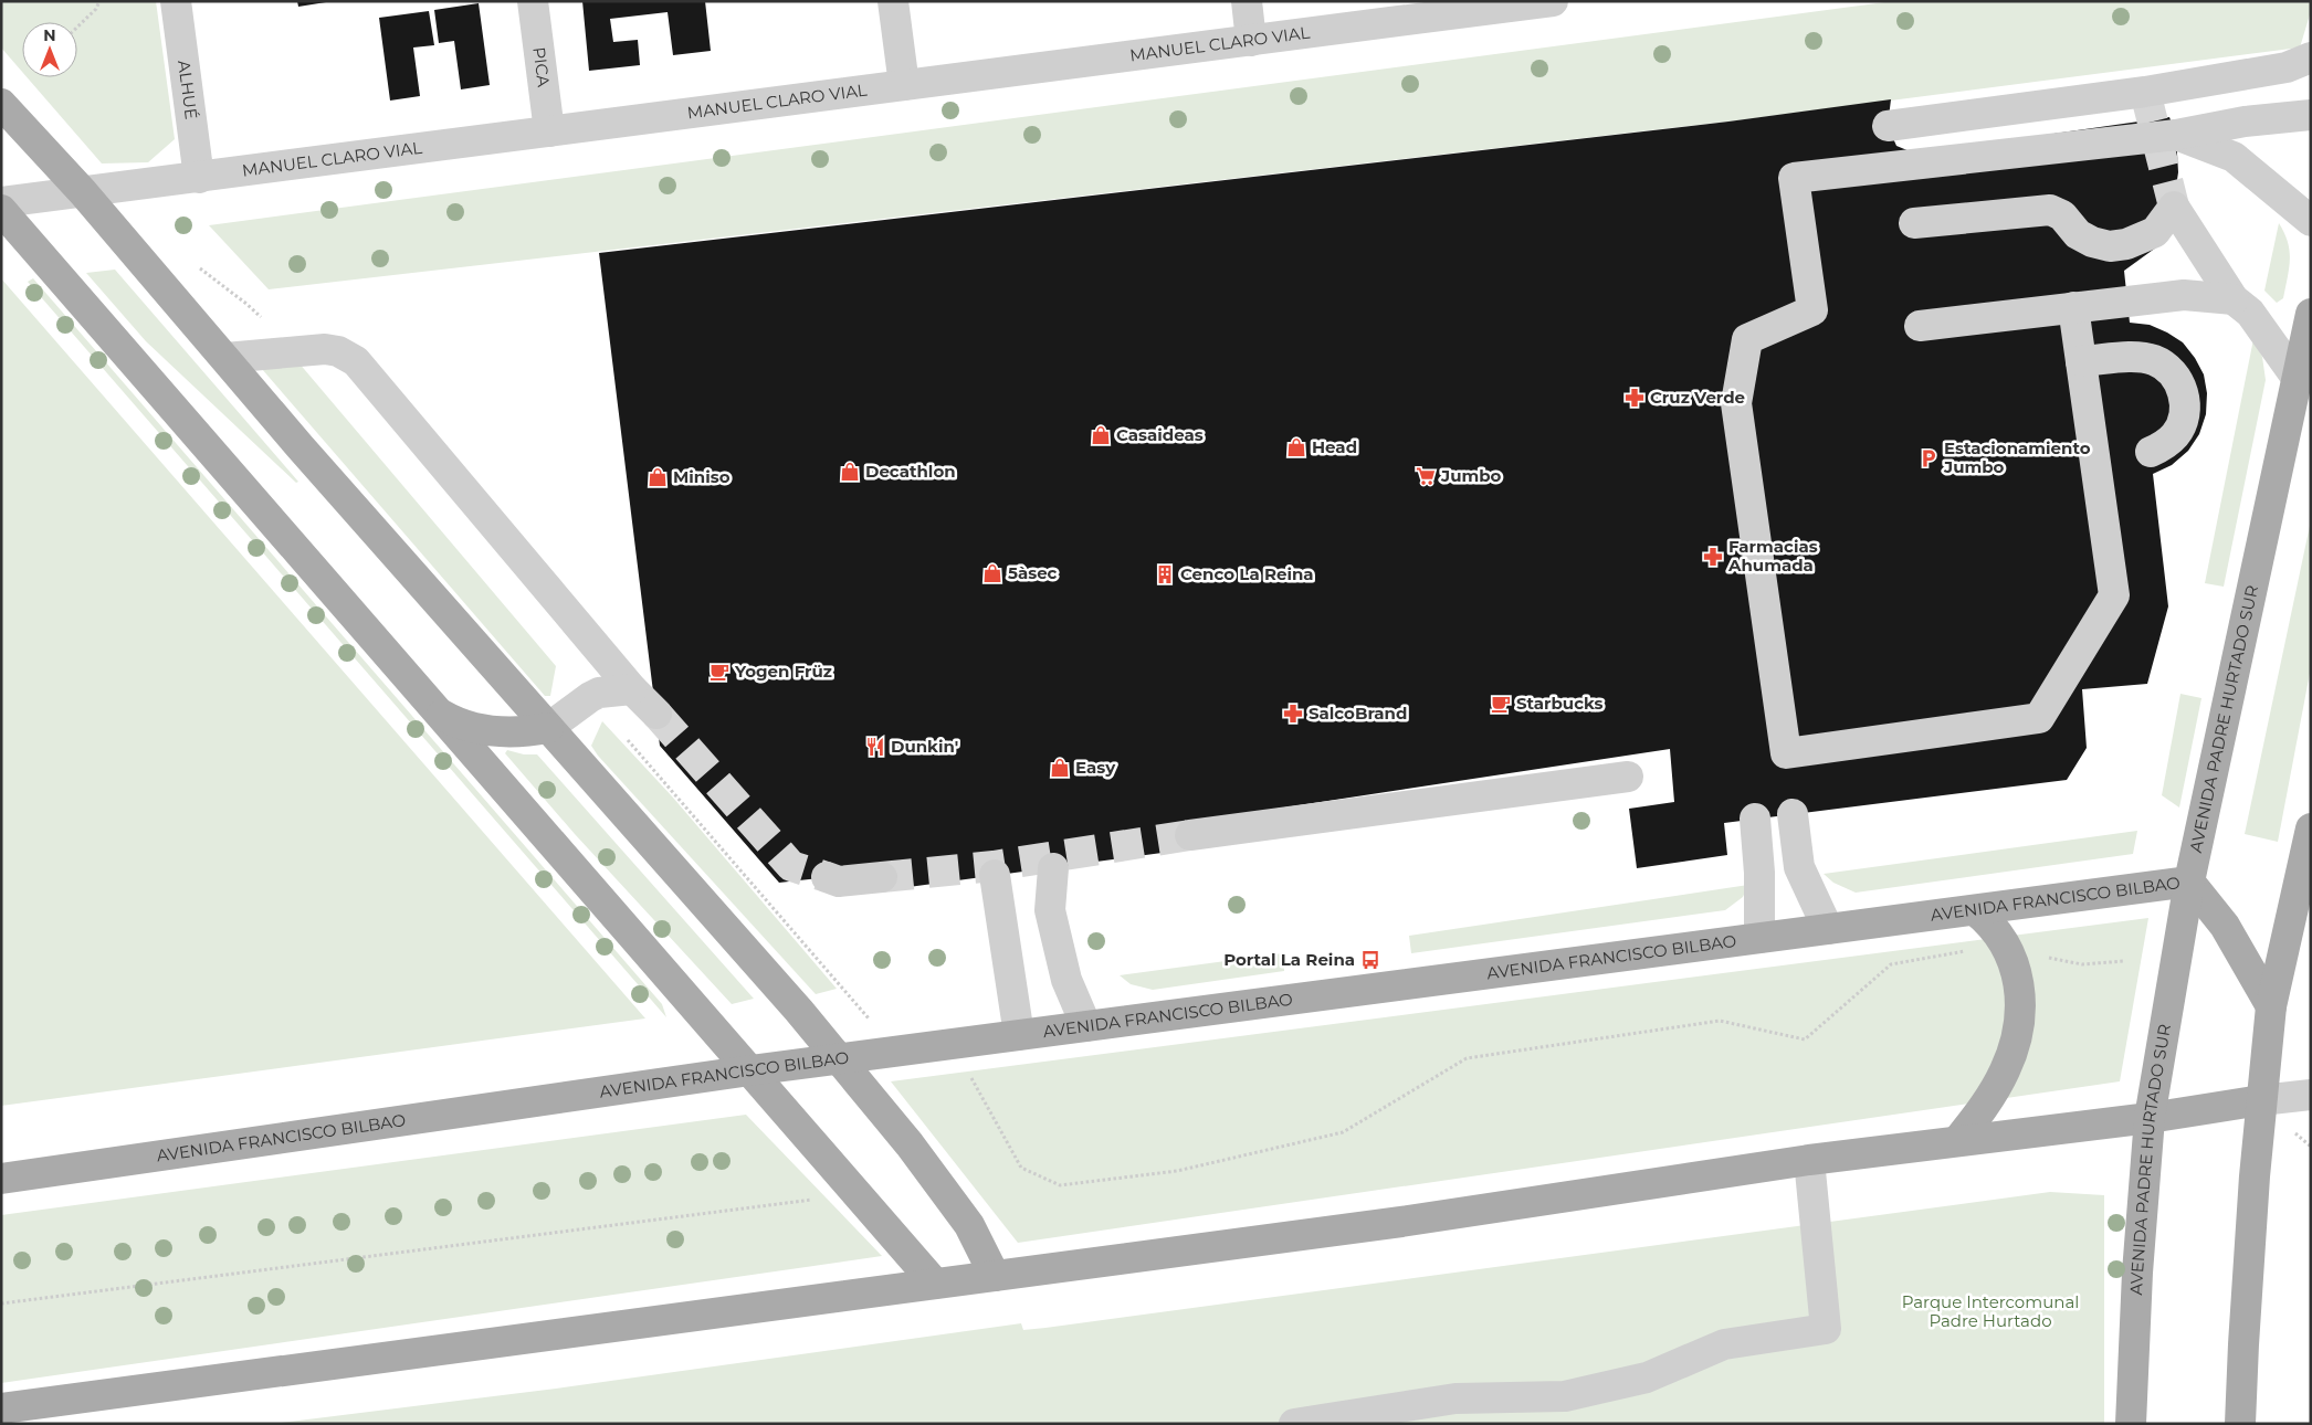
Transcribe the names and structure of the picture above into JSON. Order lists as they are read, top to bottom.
{
  "streets": {
    "main road": ["AVENIDA PADRE HURTADO SUR", "AVENIDA FRANCISCO BILBAO"],
    "street": ["MANUEL CLARO VIAL", "PICA", "ALHUÉ"]
  },
  "crossings": [
    ["MANUEL CLARO VIAL", "PICA"],
    ["MANUEL CLARO VIAL", "ALHUÉ"],
    ["AVENIDA PADRE HURTADO SUR", "AVENIDA FRANCISCO BILBAO"]
  ],
  "parks": ["Parque Intercomunal Padre Hurtado"],
  "places": {
    "pharmacy": ["Cruz Verde", "Farmacias Ahumada", "SalcoBrand"],
    "shop": [
      "Casaideas",
      "Head",
      "Decathlon",
      "Miniso",
      "5àsec",
      "Easy"
    ],
    "parking": ["Estacionamiento Jumbo"],
    "supermarket": ["Jumbo"],
    "building": ["Cenco La Reina"],
    "cafe": ["Yogen Früz", "Starbucks"],
    "restaurant": ["Dunkin'"],
    "bus stop": ["Portal La Reina"]
  },
  "north": "top"
}
